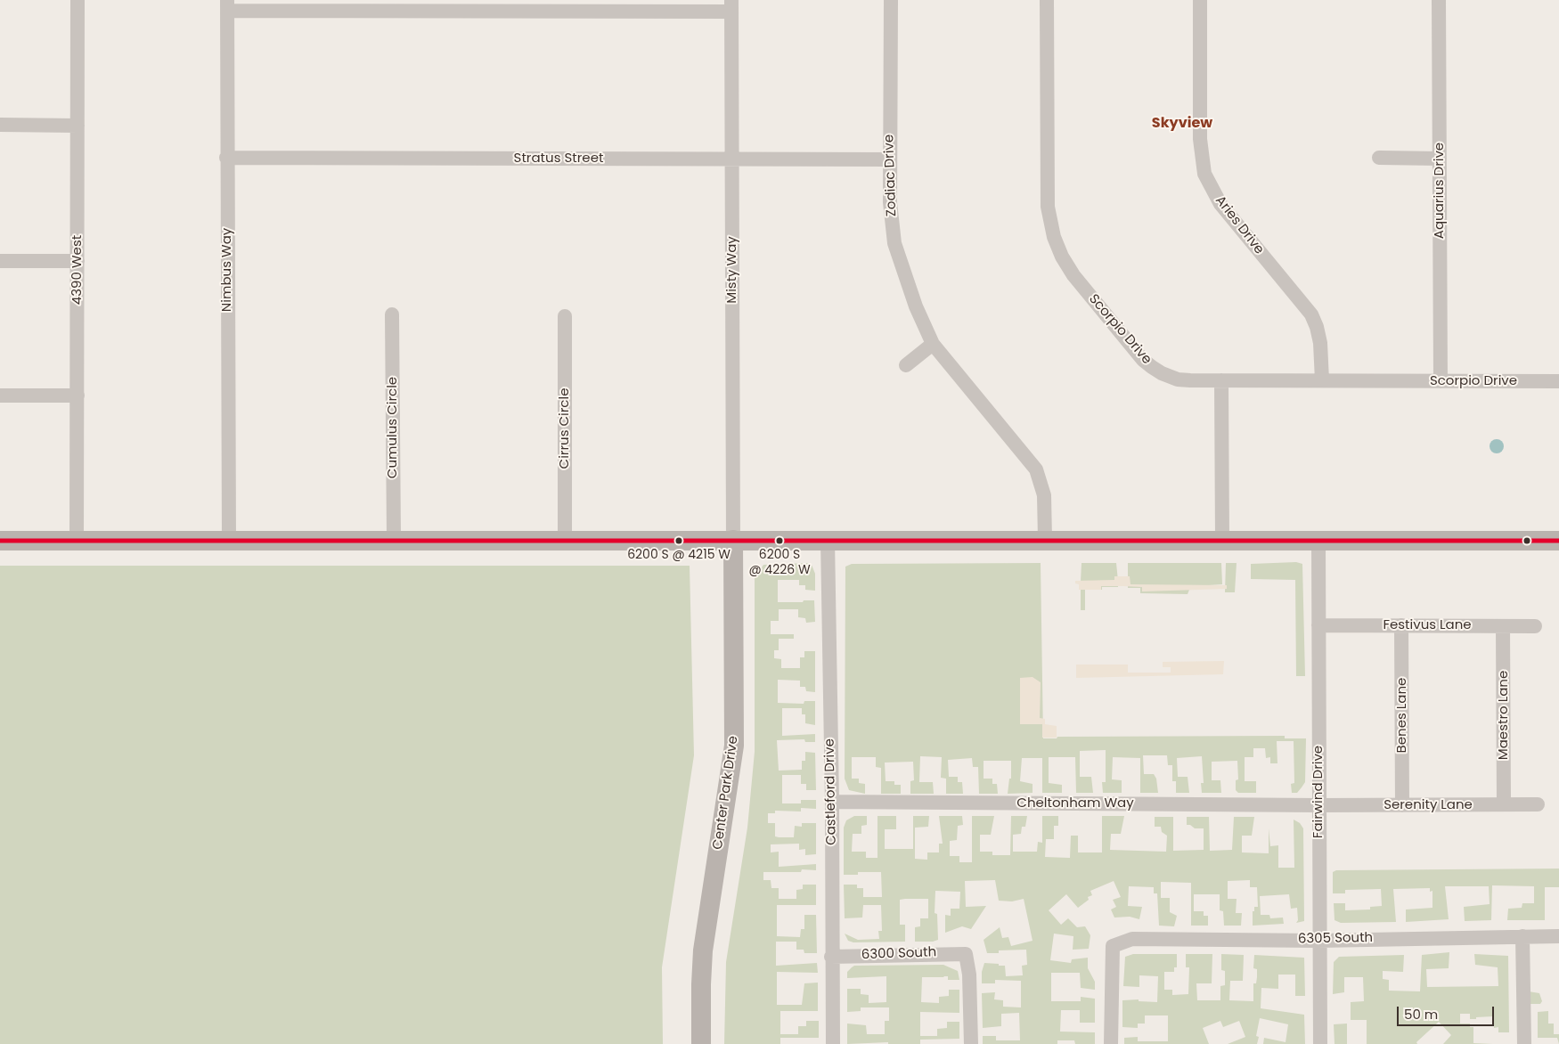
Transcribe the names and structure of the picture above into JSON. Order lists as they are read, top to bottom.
{
  "streets": {
    "main road": ["Center Park Drive"],
    "street": [
      "Stratus Street",
      "Zodiac Drive",
      "Aquarius Drive",
      "Aries Drive",
      "4390 West",
      "Nimbus Way",
      "Misty Way",
      "Scorpio Drive",
      "Cumulus Circle",
      "Cirrus Circle",
      "Festivus Lane",
      "Benes Lane",
      "Maestro Lane",
      "Castleford Drive",
      "Fairwind Drive",
      "Cheltonham Way",
      "Serenity Lane",
      "6305 South",
      "6300 South"
    ]
  },
  "crossings": [
    ["Stratus Street", "Zodiac Drive"],
    ["Stratus Street", "Nimbus Way"],
    ["Stratus Street", "Misty Way"],
    ["Aquarius Drive", "Scorpio Drive"],
    ["Aries Drive", "Scorpio Drive"],
    ["Misty Way", "Center Park Drive"],
    ["Festivus Lane", "Benes Lane"],
    ["Festivus Lane", "Maestro Lane"],
    ["Festivus Lane", "Fairwind Drive"],
    ["Benes Lane", "Serenity Lane"],
    ["Maestro Lane", "Serenity Lane"],
    ["Castleford Drive", "Cheltonham Way"],
    ["Castleford Drive", "6300 South"],
    ["Fairwind Drive", "Cheltonham Way"],
    ["Fairwind Drive", "Serenity Lane"],
    ["Fairwind Drive", "6305 South"],
    ["Cheltonham Way", "Serenity Lane"]
  ],
  "districts": ["Skyview"],
  "places": ["6200 S @ 4215 W", "6200 S @ 4226 W"],
  "scale_bar": "50 m"
}
